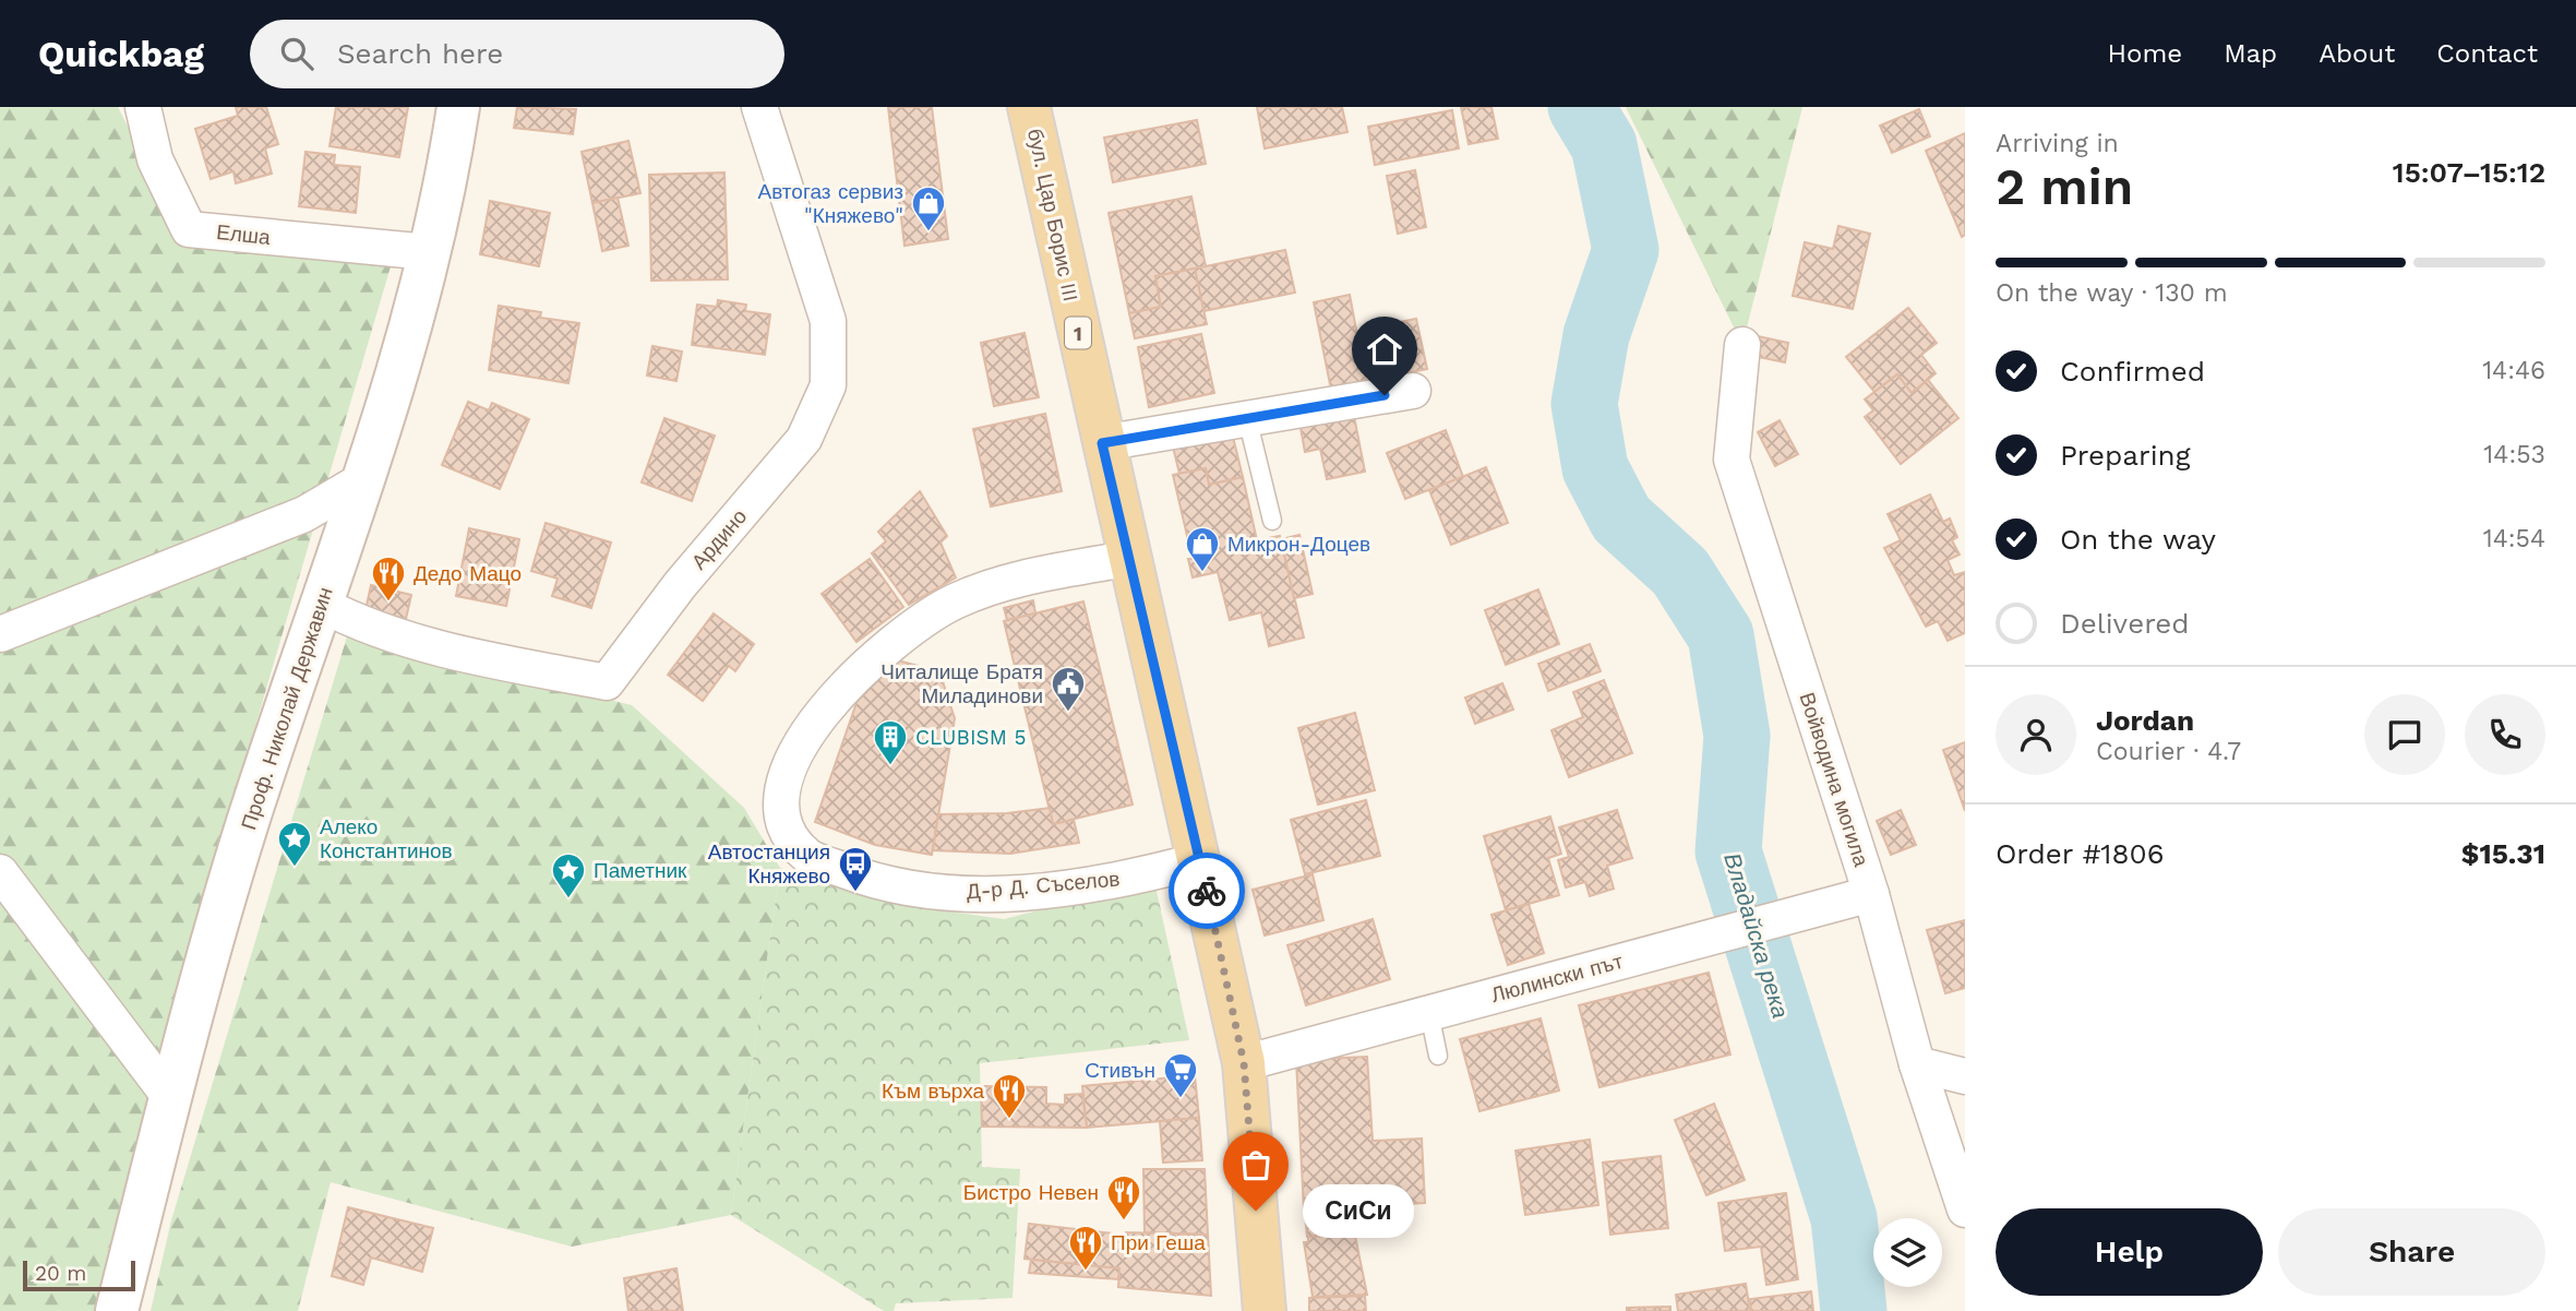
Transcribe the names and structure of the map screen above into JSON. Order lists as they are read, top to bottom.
{
  "streets": {
    "main road": ["бул. Цар Борис III", "1", "Проф. Николай Державин"],
    "street": [
      "Елша",
      "Ардино",
      "Войводина могила",
      "Д-р Д. Съселов",
      "Люлински път"
    ]
  },
  "crossings": [
    ["бул. Цар Борис III", "Д-р Д. Съселов"],
    ["бул. Цар Борис III", "Люлински път"],
    ["Елша", "Проф. Николай Державин"],
    ["Ардино", "Проф. Николай Державин"],
    ["Войводина могила", "Люлински път"]
  ],
  "water": ["Владайска река"],
  "places": {
    "shop": ["Автогаз сервиз \"Княжево\"", "Микрон-Доцев"],
    "restaurant": [
      "Дедо Мацо",
      "Към върха",
      "Бистро Невен",
      "При Геша"
    ],
    "public building": ["Читалище Братя Миладинови"],
    "building": ["CLUBISM 5"],
    "place": ["Алеко Константинов", "Паметник"],
    "bus stop": ["Автостанция Княжево"],
    "supermarket": ["Стивън"],
    "other": ["СиСи"]
  },
  "scale_bar": "20 m",
  "page": {
    "header": "Quickbag",
    "search": "Search here",
    "nav": [
      "Home",
      "Map",
      "About",
      "Contact"
    ],
    "heading": ["2 min", "Arriving in", "15:07–15:12"],
    "panel": [
      "Jordan",
      "Courier · 4.7",
      "Order #1806",
      "$15.31"
    ],
    "bar": "On the way · 130 m",
    "list": [
      ["Confirmed", "14:46"],
      ["Preparing", "14:53"],
      ["On the way", "14:54"],
      "Delivered"
    ],
    "bubble": "СиСи",
    "buttons": ["Help", "Share"],
    "scale": "20 m"
  }
}
